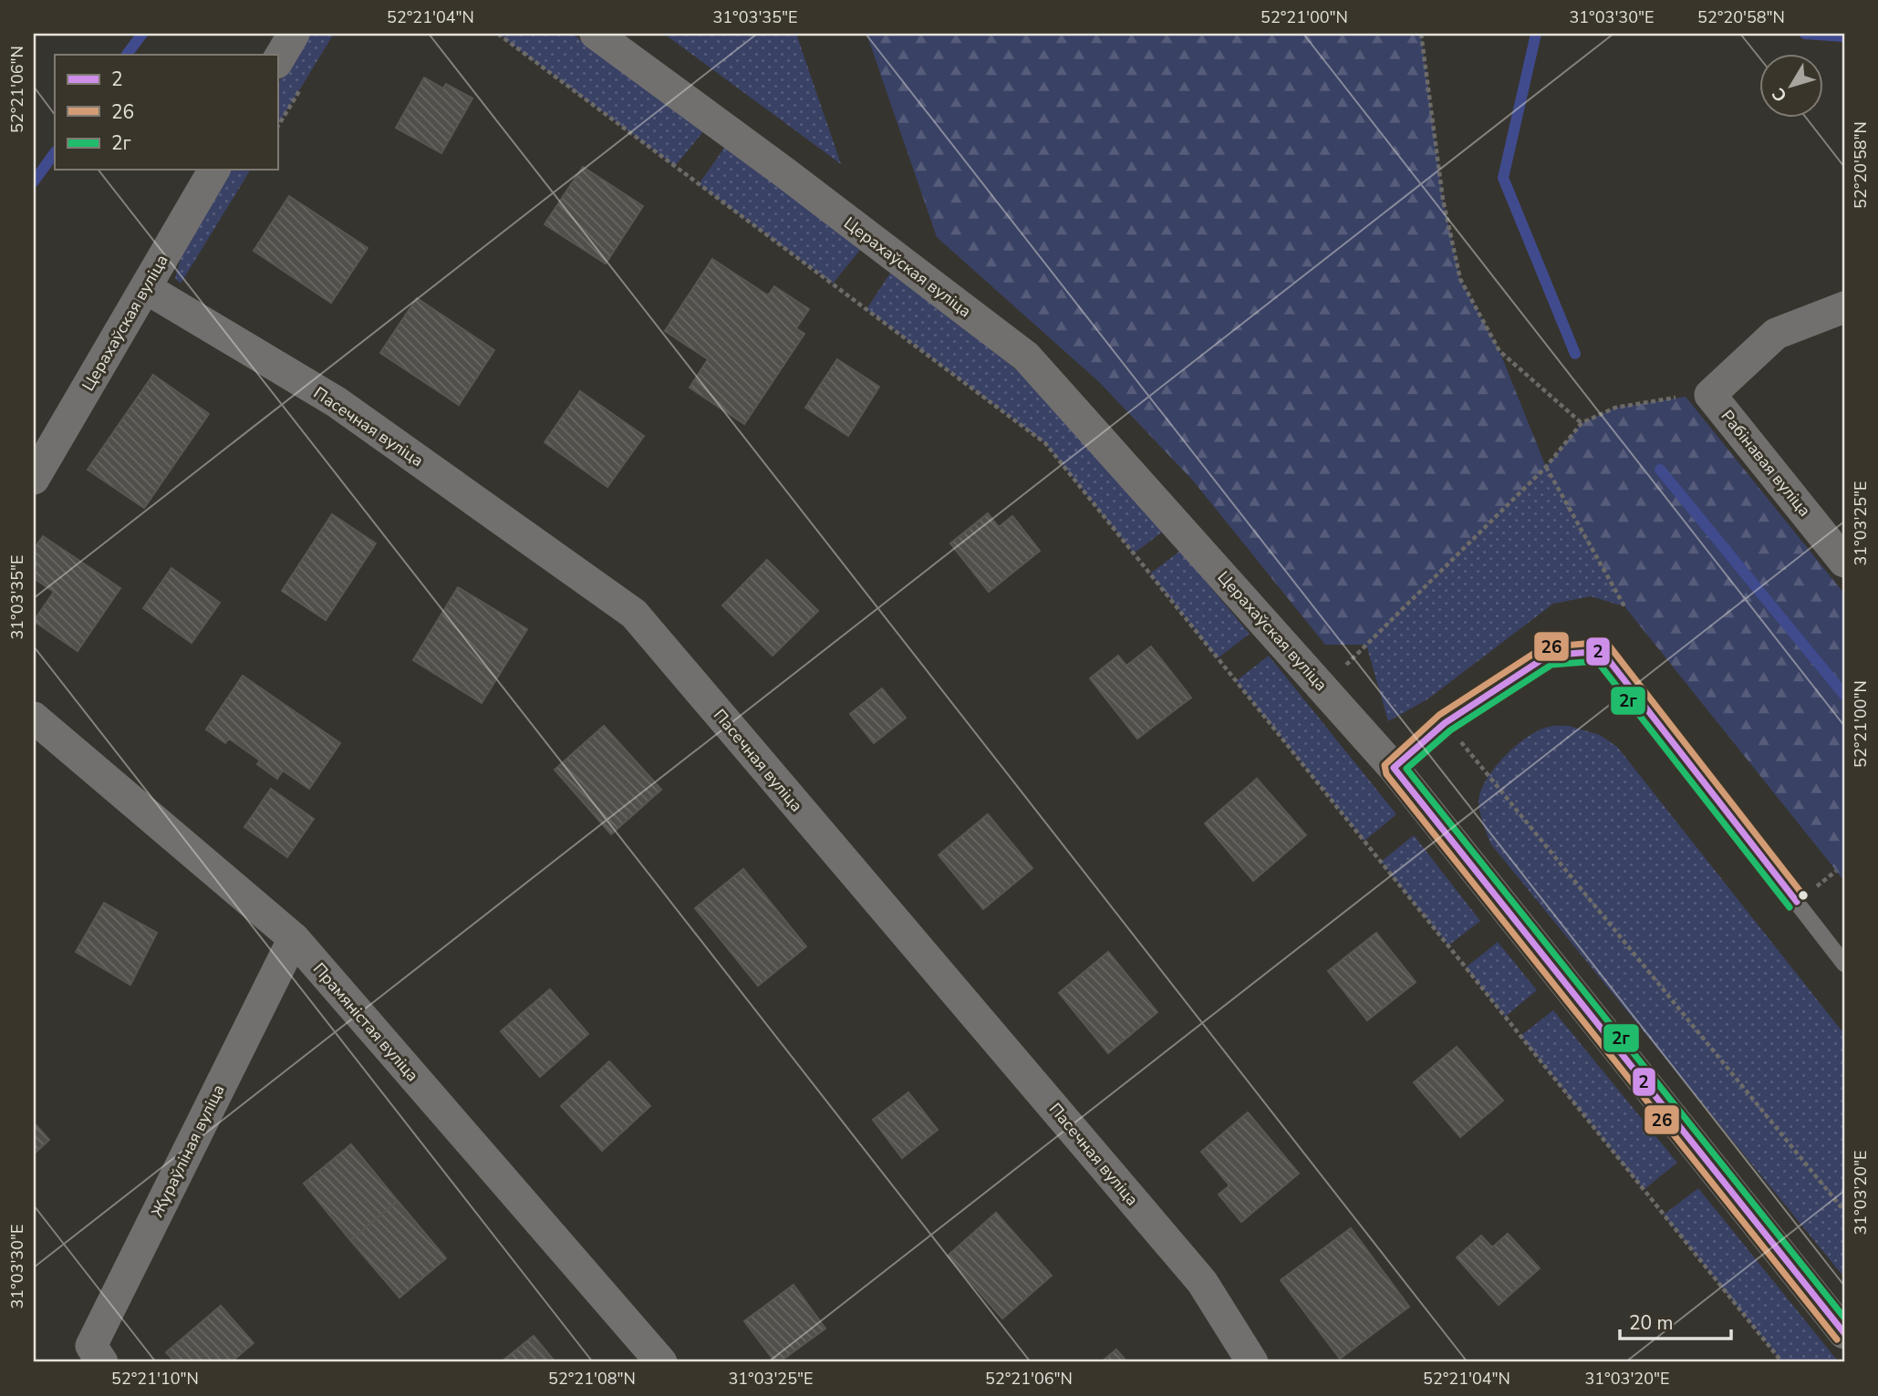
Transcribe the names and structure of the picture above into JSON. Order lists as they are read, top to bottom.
{
  "streets": {
    "street": [
      "Церахаўская вуліца",
      "Пасечная вуліца",
      "Рабінавая вуліца",
      "Прамяністая вуліца",
      "Жураўліная вуліца"
    ]
  },
  "crossings": [
    ["Церахаўская вуліца", "Пасечная вуліца"],
    ["Прамяністая вуліца", "Жураўліная вуліца"]
  ],
  "lines": ["transit line 26", "transit line 2", "transit line 2г"],
  "legend": ["2", "26", "2г"],
  "scale_bar": "20 m",
  "north": "bottom left",
  "coordinates": [
    "52°21'04\"N",
    "31°03'35\"E",
    "52°21'00\"N",
    "31°03'30\"E",
    "52°20'58\"N",
    "52°21'06\"N",
    "31°03'25\"E",
    "31°03'20\"E",
    "52°21'10\"N",
    "52°21'08\"N"
  ]
}
